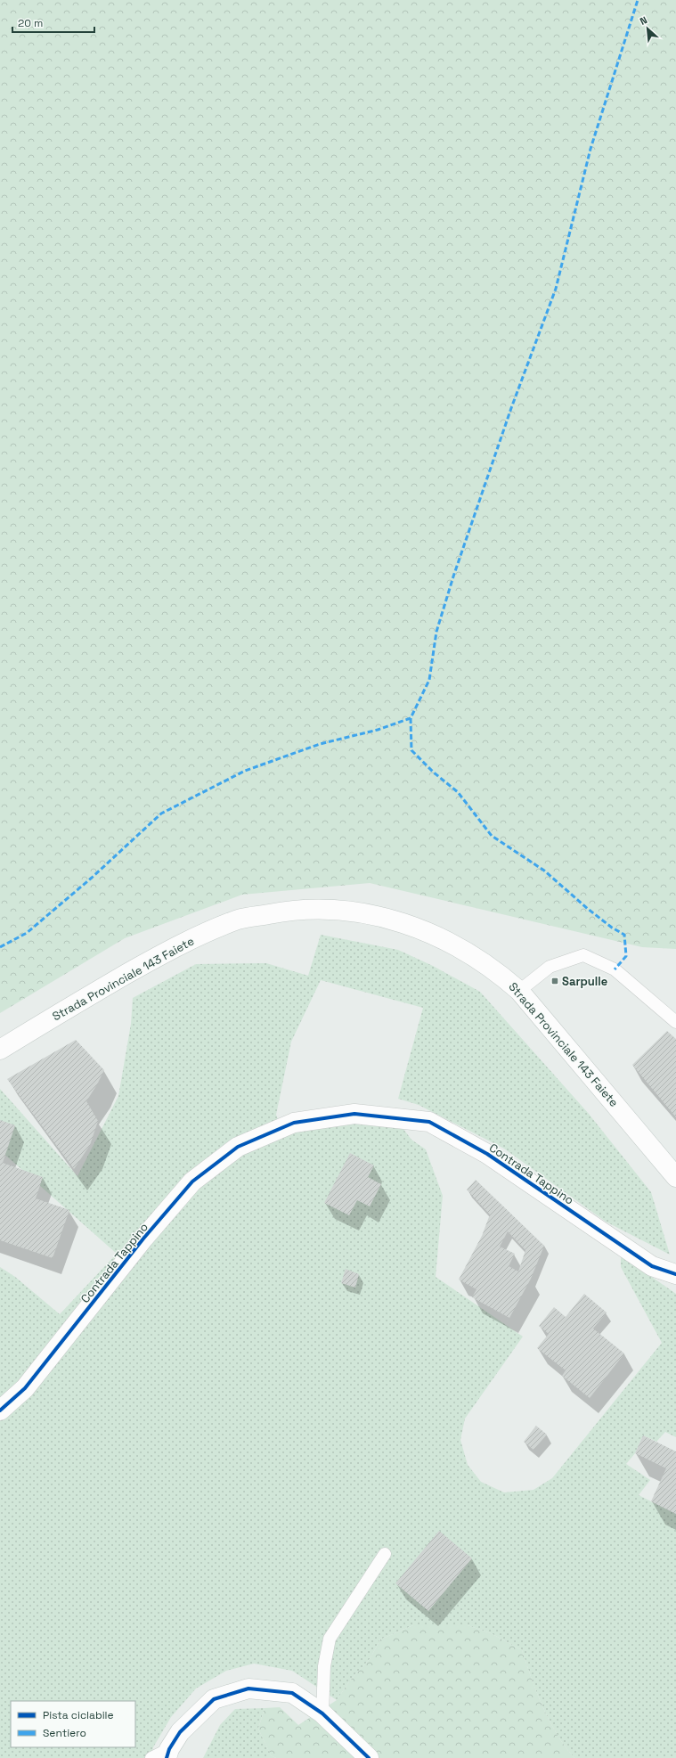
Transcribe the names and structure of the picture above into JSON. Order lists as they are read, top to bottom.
{
  "streets": {
    "street": ["Strada Provinciale 143 Faiete", "Contrada Tappino"]
  },
  "places": {
    "transit": ["Sarpulle"]
  },
  "legend": ["Pista ciclabile", "Sentiero"],
  "scale_bar": "20 m",
  "north": "top left"
}
